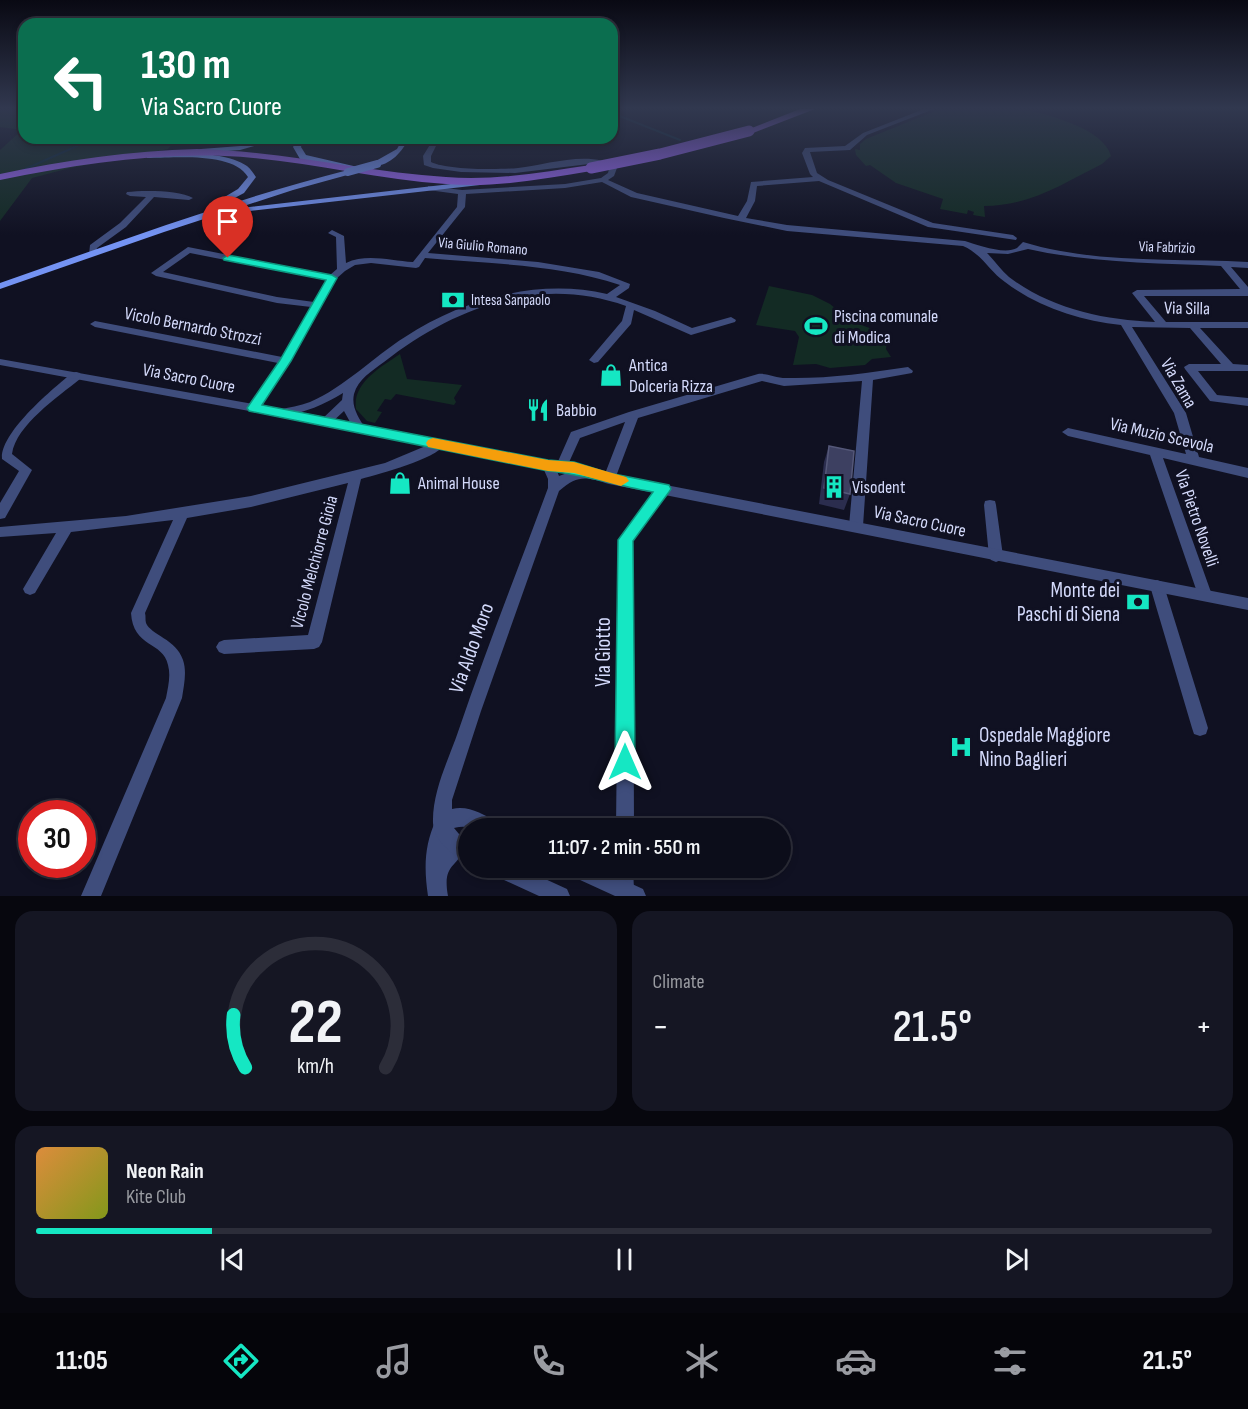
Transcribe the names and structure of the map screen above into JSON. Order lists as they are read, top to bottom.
{
  "streets": {
    "street": [
      "Via Giulio Romano",
      "Via Fabrizio",
      "Via Silla",
      "Vicolo Bernardo Strozzi",
      "Via Sacro Cuore",
      "Via Zama",
      "Via Muzio Scevola",
      "Via Pietro Novelli",
      "Vicolo Melchiorre Gioia",
      "Via Aldo Moro",
      "Via Giotto"
    ]
  },
  "crossings": [
    ["Via Silla", "Via Zama"],
    ["Via Sacro Cuore", "Via Pietro Novelli"],
    ["Via Sacro Cuore", "Via Giotto"],
    ["Via Zama", "Via Muzio Scevola"],
    ["Via Muzio Scevola", "Via Pietro Novelli"]
  ],
  "places": {
    "bank": ["Intesa Sanpaolo", "Monte dei Paschi di Siena"],
    "sports": ["Piscina comunale di Modica"],
    "shop": ["Antica Dolceria Rizza", "Animal House"],
    "restaurant": ["Babbio"],
    "building": ["Visodent"],
    "hospital": ["Ospedale Maggiore Nino Baglieri"]
  },
  "page": {
    "turn": ["130 m", "Via Sacro Cuore"],
    "limit": "30",
    "trip": "11:07 · 2 min · 550 m",
    "tile": "Climate",
    "heat": ["−", "21.5°", "+"],
    "song": ["Neon Rain", "Kite Club"],
    "tabs": ["11:05", "21.5°"],
    "gauge": ["22", "km/h"]
  }
}
